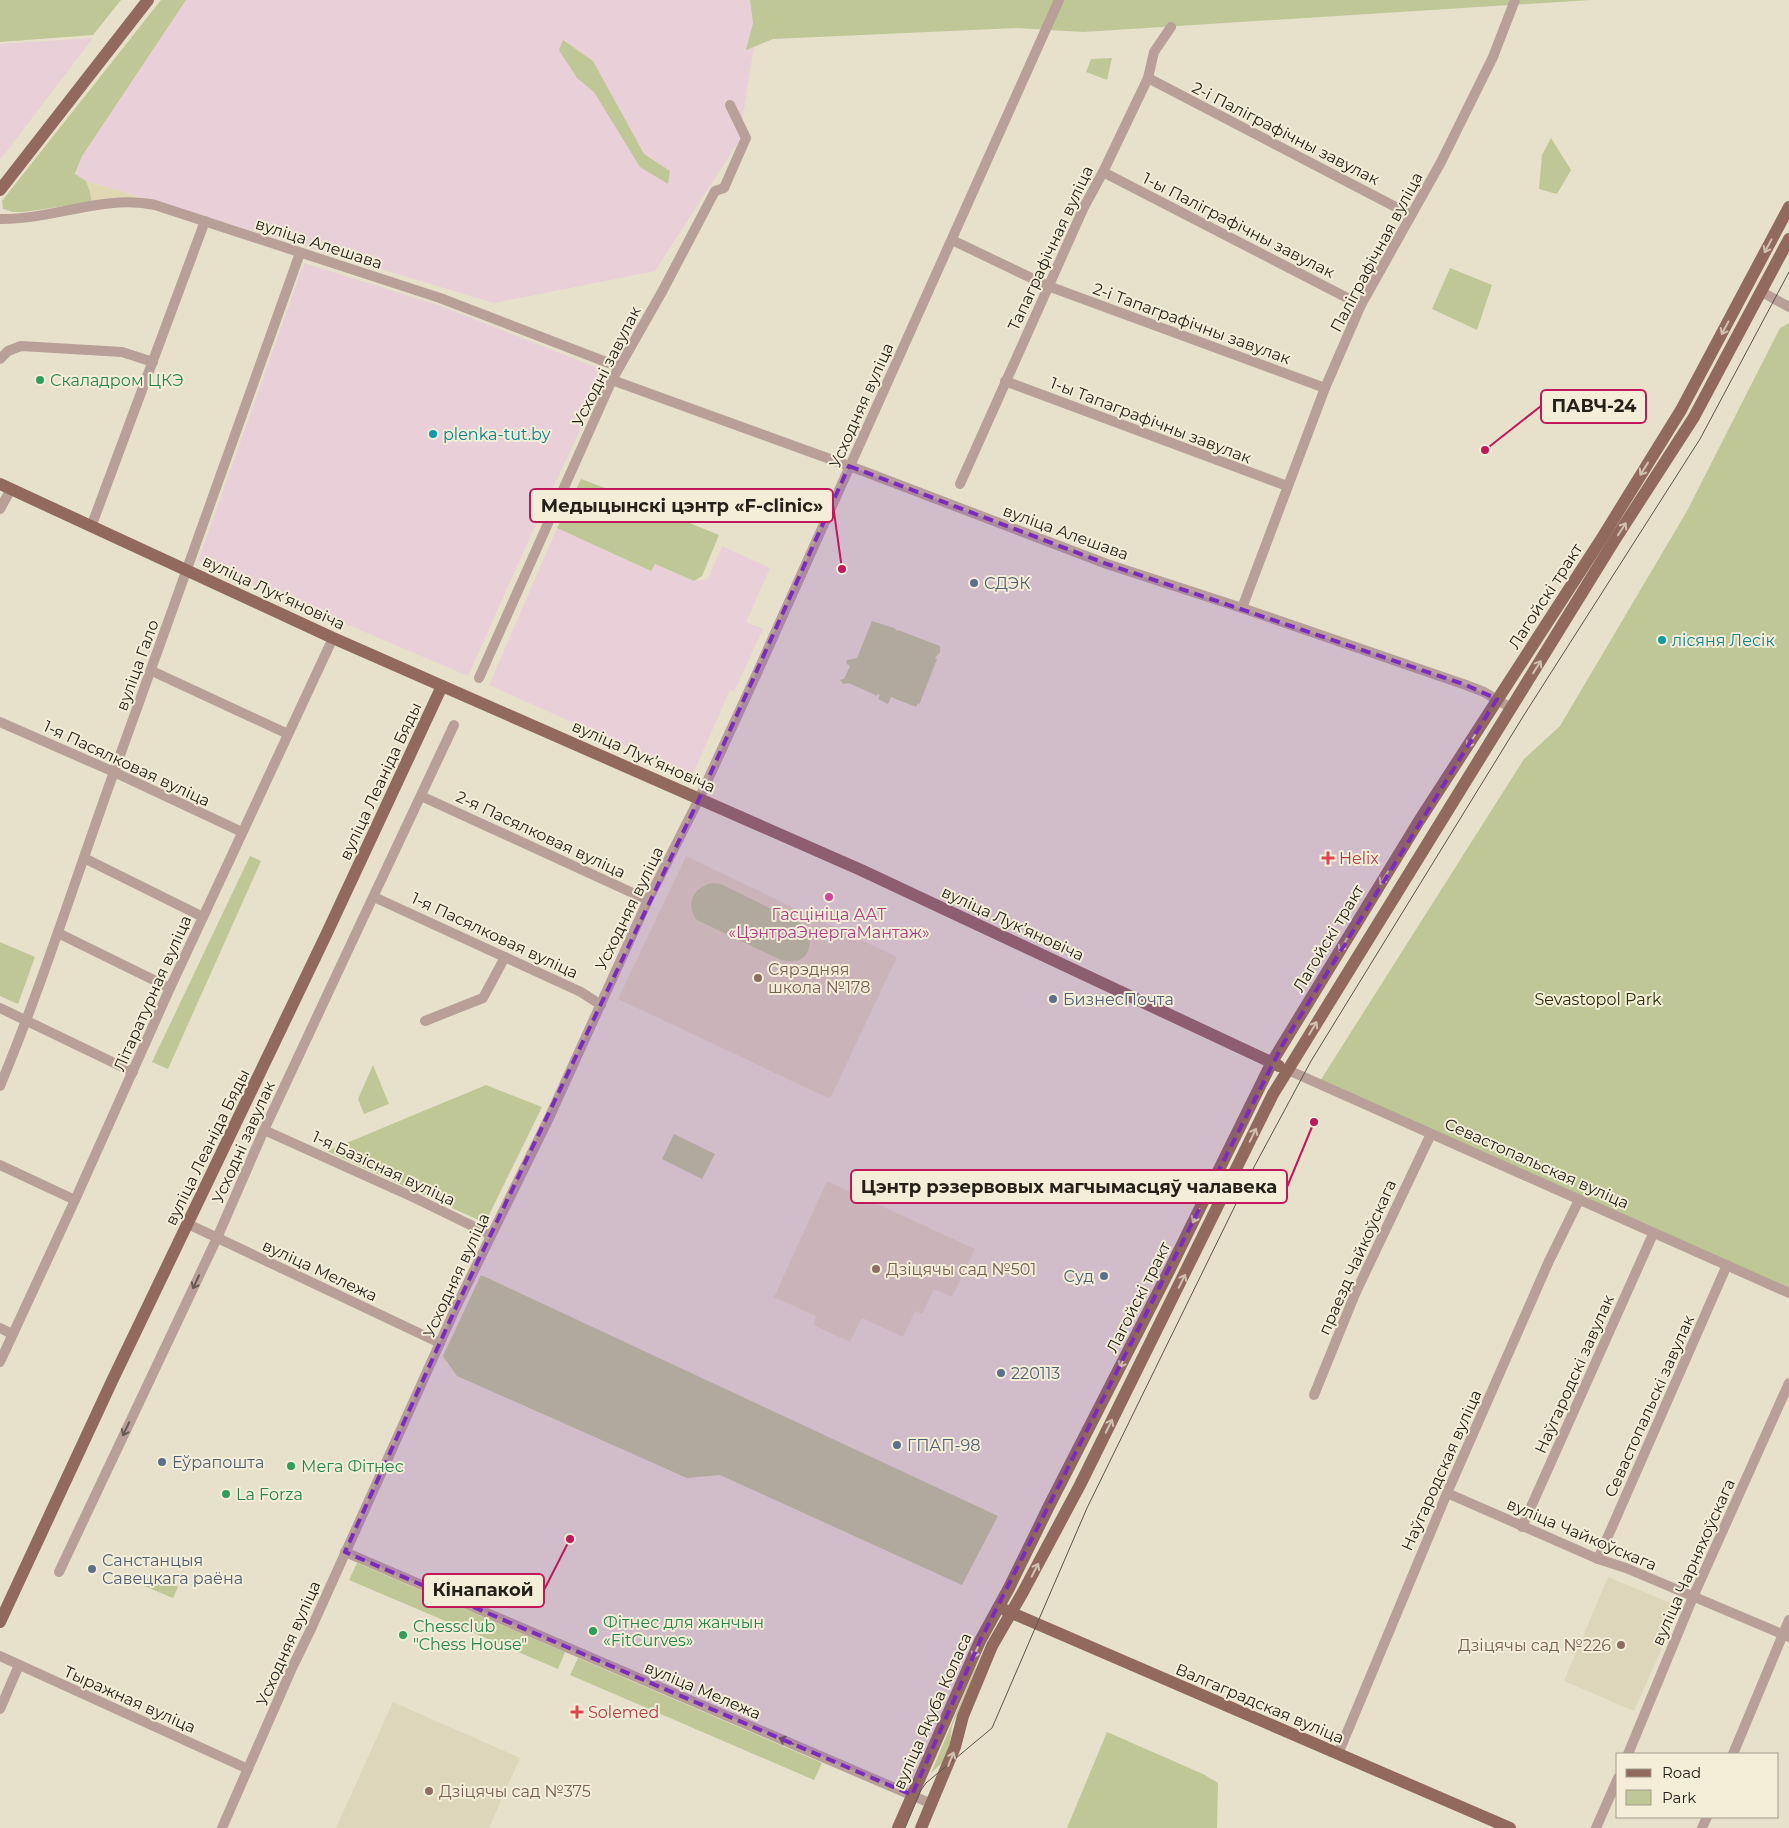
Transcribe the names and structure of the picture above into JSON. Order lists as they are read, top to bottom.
{
  "streets": {
    "main road": [
      "вуліца Лукʼяновіча",
      "Лагойскі тракт",
      "вуліца Леаніда Бяды",
      "Севастопальская вуліца",
      "Валгаградская вуліца",
      "вуліца Якуба Коласа"
    ],
    "street": [
      "2-і Паліграфічны завулак",
      "1-ы Паліграфічны завулак",
      "вуліца Алешава",
      "Тапаграфічная вуліца",
      "Паліграфічная вуліца",
      "2-і Тапаграфічны завулак",
      "Усходні завулак",
      "Усходняя вуліца",
      "1-ы Тапаграфічны завулак",
      "вуліца Гало",
      "1-я Пасялковая вуліца",
      "2-я Пасялковая вуліца",
      "Літаратурная вуліца",
      "1-я Базісная вуліца",
      "праезд Чайкоўскага",
      "вуліца Мележа",
      "Наўгародскі завулак",
      "Севастопальскі завулак",
      "Наўгародская вуліца",
      "вуліца Чайкоўскага",
      "вуліца Чарняхоўскага",
      "Тыражная вуліца"
    ]
  },
  "crossings": [
    ["2-і Паліграфічны завулак", "Тапаграфічная вуліца"],
    ["2-і Паліграфічны завулак", "Паліграфічная вуліца"],
    ["1-ы Паліграфічны завулак", "Тапаграфічная вуліца"],
    ["1-ы Паліграфічны завулак", "Паліграфічная вуліца"],
    ["вуліца Алешава", "Паліграфічная вуліца"],
    ["вуліца Алешава", "Усходні завулак"],
    ["вуліца Алешава", "Усходняя вуліца"],
    ["вуліца Алешава", "Лагойскі тракт"],
    ["вуліца Алешава", "вуліца Гало"],
    ["Тапаграфічная вуліца", "2-і Тапаграфічны завулак"],
    ["Тапаграфічная вуліца", "1-ы Тапаграфічны завулак"],
    ["Паліграфічная вуліца", "2-і Тапаграфічны завулак"],
    ["Паліграфічная вуліца", "1-ы Тапаграфічны завулак"],
    ["2-і Тапаграфічны завулак", "Усходняя вуліца"],
    ["Усходні завулак", "1-я Пасялковая вуліца"],
    ["Усходні завулак", "2-я Пасялковая вуліца"],
    ["Усходні завулак", "1-я Базісная вуліца"],
    ["Усходні завулак", "вуліца Мележа"],
    ["Усходняя вуліца", "вуліца Лукʼяновіча"],
    ["Усходняя вуліца", "1-я Пасялковая вуліца"],
    ["Усходняя вуліца", "2-я Пасялковая вуліца"],
    ["Усходняя вуліца", "1-я Базісная вуліца"],
    ["Усходняя вуліца", "вуліца Мележа"],
    ["Усходняя вуліца", "Тыражная вуліца"],
    ["вуліца Лукʼяновіча", "Лагойскі тракт"],
    ["вуліца Лукʼяновіча", "вуліца Гало"],
    ["вуліца Лукʼяновіча", "вуліца Леаніда Бяды"],
    ["вуліца Лукʼяновіча", "Літаратурная вуліца"],
    ["вуліца Лукʼяновіча", "Севастопальская вуліца"],
    ["Лагойскі тракт", "Севастопальская вуліца"],
    ["Лагойскі тракт", "Валгаградская вуліца"],
    ["Лагойскі тракт", "вуліца Якуба Коласа"],
    ["вуліца Гало", "1-я Пасялковая вуліца"],
    ["1-я Пасялковая вуліца", "Літаратурная вуліца"],
    ["вуліца Леаніда Бяды", "вуліца Мележа"],
    ["Севастопальская вуліца", "праезд Чайкоўскага"],
    ["Севастопальская вуліца", "Наўгародскі завулак"],
    ["Севастопальская вуліца", "Севастопальскі завулак"],
    ["Севастопальская вуліца", "Наўгародская вуліца"],
    ["вуліца Мележа", "вуліца Якуба Коласа"],
    ["Наўгародскі завулак", "вуліца Чайкоўскага"],
    ["Севастопальскі завулак", "вуліца Чайкоўскага"],
    ["Наўгародская вуліца", "вуліца Чайкоўскага"],
    ["Наўгародская вуліца", "Валгаградская вуліца"],
    ["вуліца Чайкоўскага", "вуліца Чарняхоўскага"],
    ["Валгаградская вуліца", "вуліца Якуба Коласа"]
  ],
  "one_way": ["вуліца Мележа"],
  "parks": ["Sevastopol Park"],
  "places": {
    "other": [
      "Скаладром ЦКЭ",
      "plenka-tut.by",
      "ПАВЧ-24",
      "Медыцынскі цэнтр «F-clinic»",
      "СДЭК",
      "лісяня Лесік",
      "Гасцініца ААТ «ЦэнтраЭнергаМантаж»",
      "Сярэдняя школа №178",
      "БизнесПочта",
      "Цэнтр рэзервовых магчымасцяў чалавека",
      "Дзіцячы сад №501",
      "Суд",
      "220113",
      "ГПАП-98",
      "Еўрапошта",
      "Мега Фітнес",
      "La Forza",
      "Кінапакой",
      "Санстанцыя Савецкага раёна",
      "Фітнес для жанчын «FitCurves»",
      "Chessclub \"Chess House\"",
      "Дзіцячы сад №226",
      "Дзіцячы сад №375"
    ],
    "health": ["Helix", "Solemed"]
  },
  "legend": ["Road", "Park"]
}
